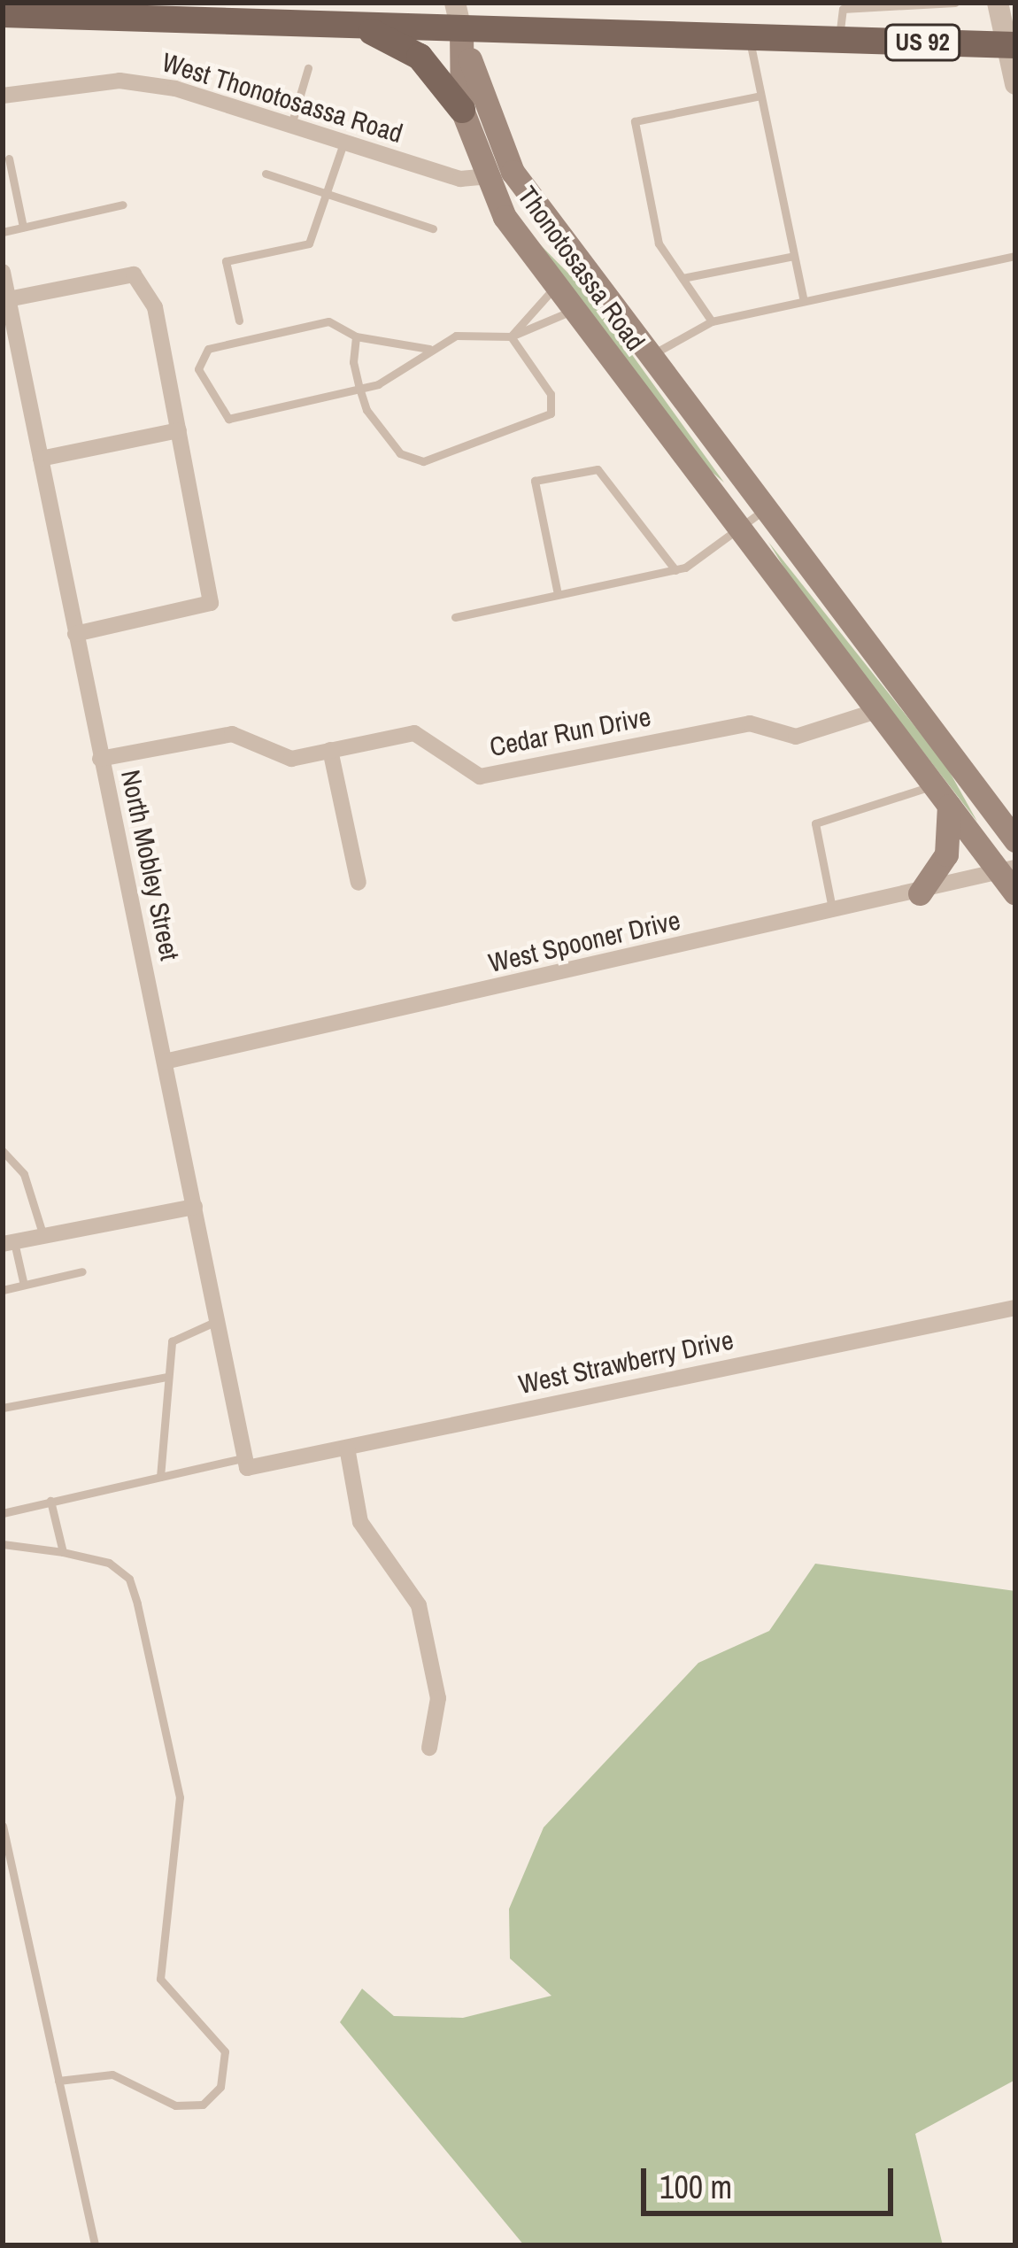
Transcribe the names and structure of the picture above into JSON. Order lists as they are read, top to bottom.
{
  "streets": {
    "main road": ["US 92", "Thonotosassa Road"],
    "street": [
      "West Thonotosassa Road",
      "Cedar Run Drive",
      "North Mobley Street",
      "West Spooner Drive",
      "West Strawberry Drive"
    ]
  },
  "crossings": [
    ["US 92", "Thonotosassa Road"],
    ["West Thonotosassa Road", "Thonotosassa Road"],
    ["Thonotosassa Road", "Cedar Run Drive"],
    ["Thonotosassa Road", "West Spooner Drive"],
    ["Cedar Run Drive", "North Mobley Street"],
    ["North Mobley Street", "West Spooner Drive"],
    ["North Mobley Street", "West Strawberry Drive"]
  ],
  "scale_bar": "100 m"
}
